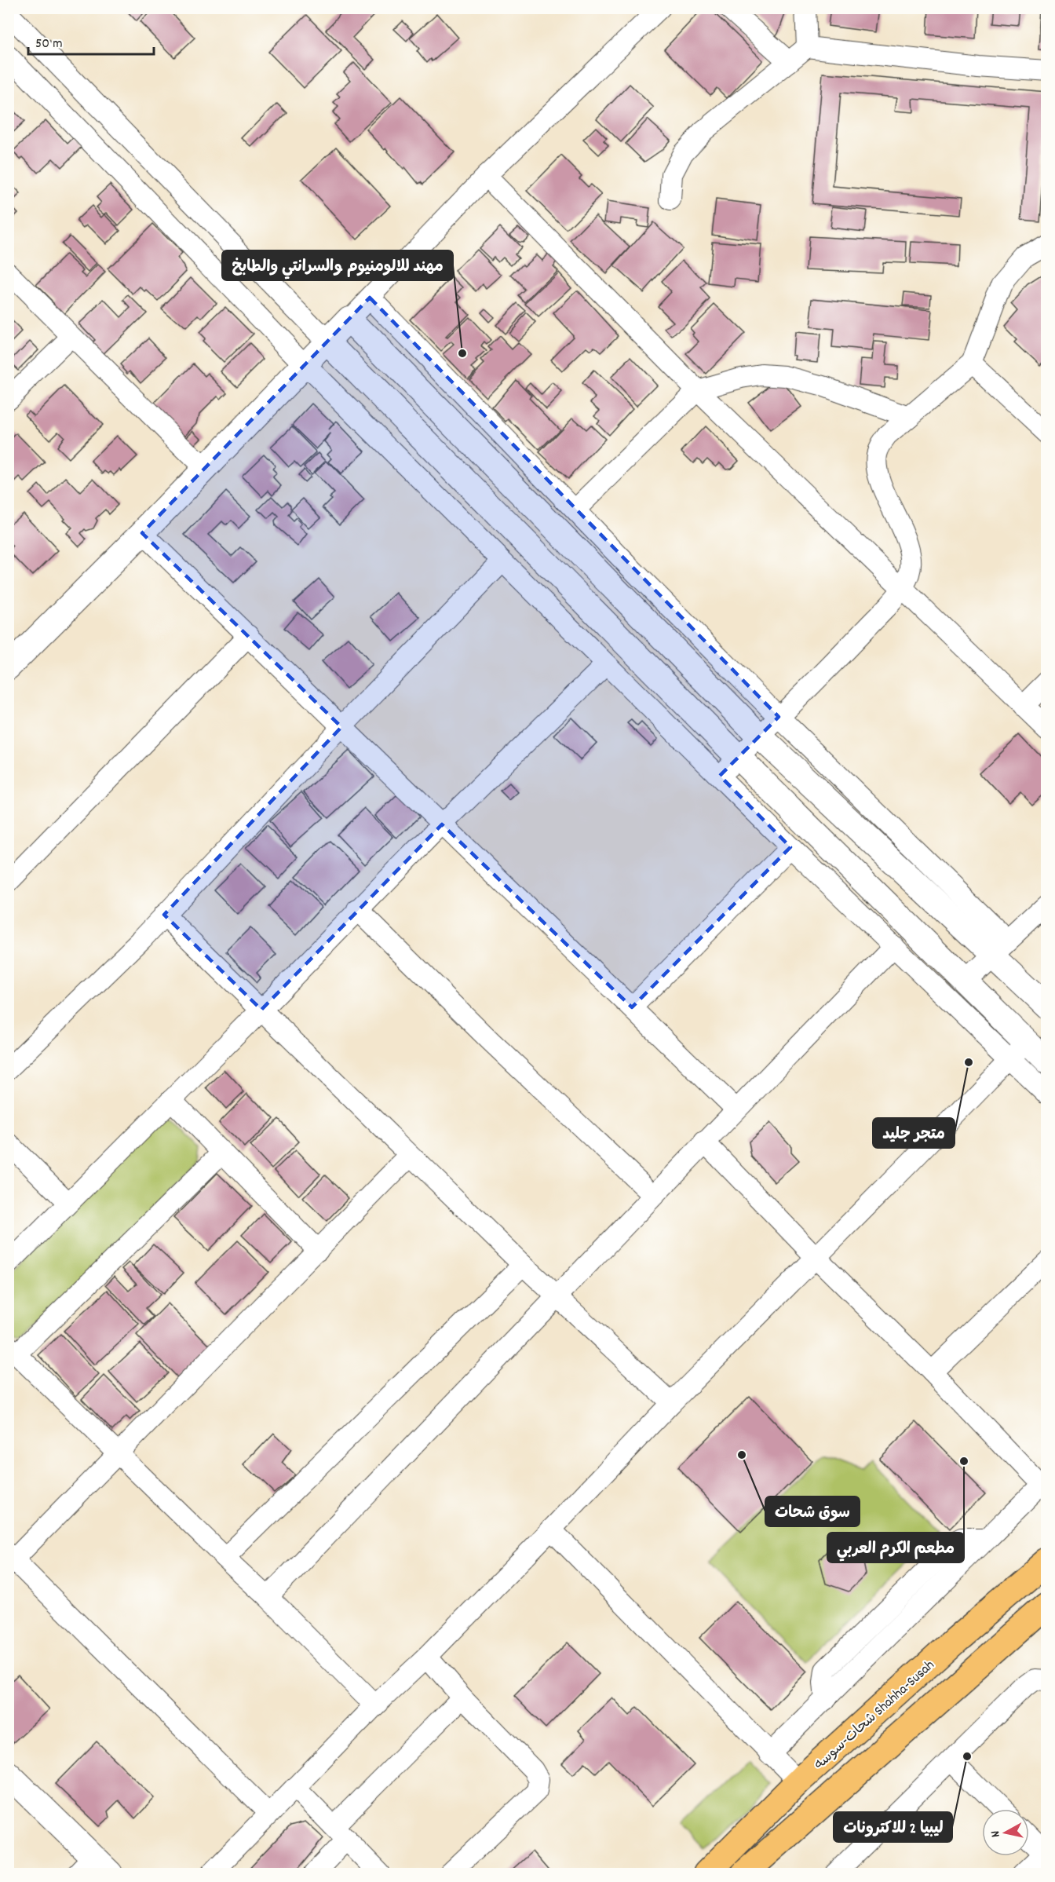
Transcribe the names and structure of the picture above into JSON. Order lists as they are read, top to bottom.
{
  "streets": {
    "main road": ["شحات-سوسه Shahha-Susah"]
  },
  "places": [
    "مهند للالومنيوم والسرانتي والطابخ",
    "متجر جليد",
    "سوق شحات",
    "مطعم الكرم العربي",
    "ليبيا 2 للاكترونات"
  ],
  "scale_bar": "50 m",
  "north": "left"
}
